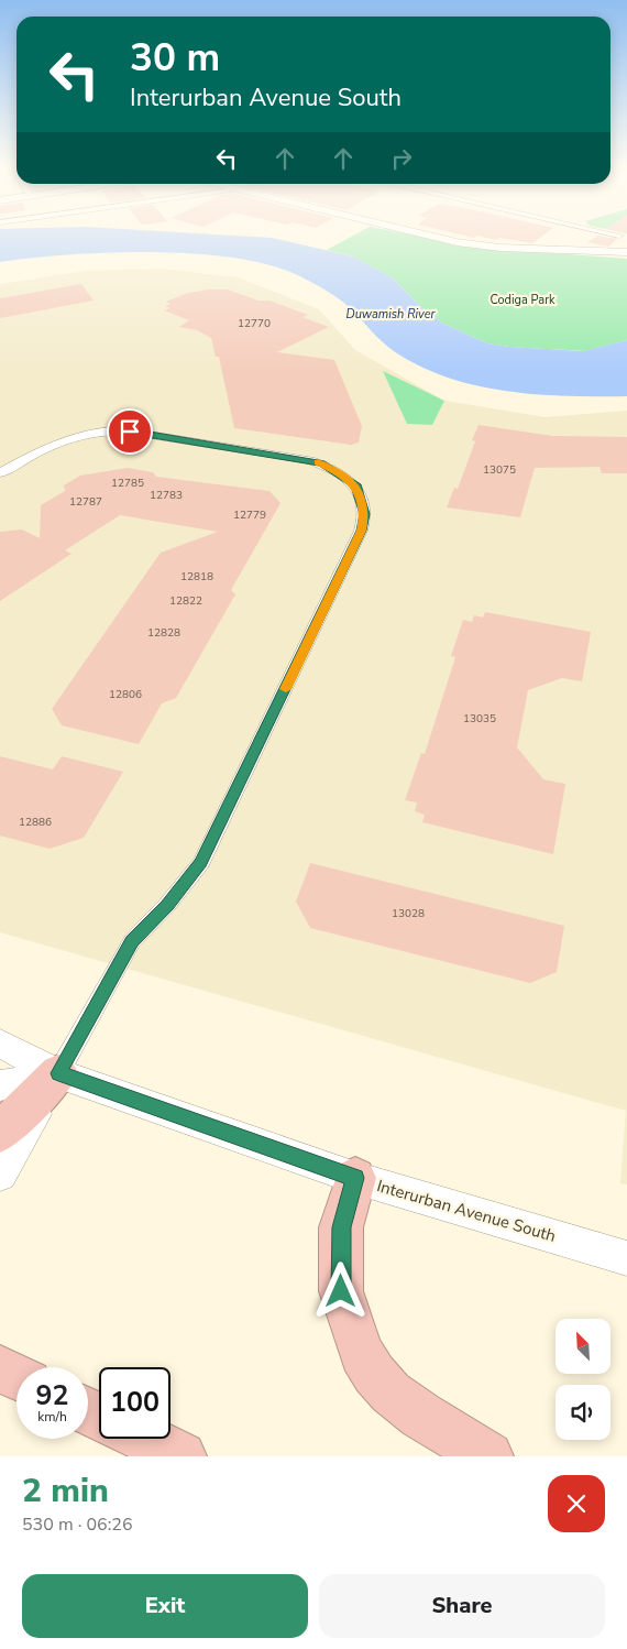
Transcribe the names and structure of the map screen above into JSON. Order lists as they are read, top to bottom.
{
  "streets": {
    "street": ["Interurban Avenue South"]
  },
  "water": ["Duwamish River"],
  "parks": ["Codiga Park"],
  "house_numbers": [
    "12770",
    "13075",
    "12785",
    "12783",
    "12787",
    "12779",
    "12818",
    "12822",
    "12828",
    "12806",
    "13035",
    "12886",
    "13028"
  ],
  "north": "top left",
  "page": {
    "turn": ["30 m", "Interurban Avenue South"],
    "speed": "92 km/h",
    "limit": "100",
    "heading": ["2 min", "530 m · 06:26"],
    "buttons": ["Exit", "Share"]
  }
}
